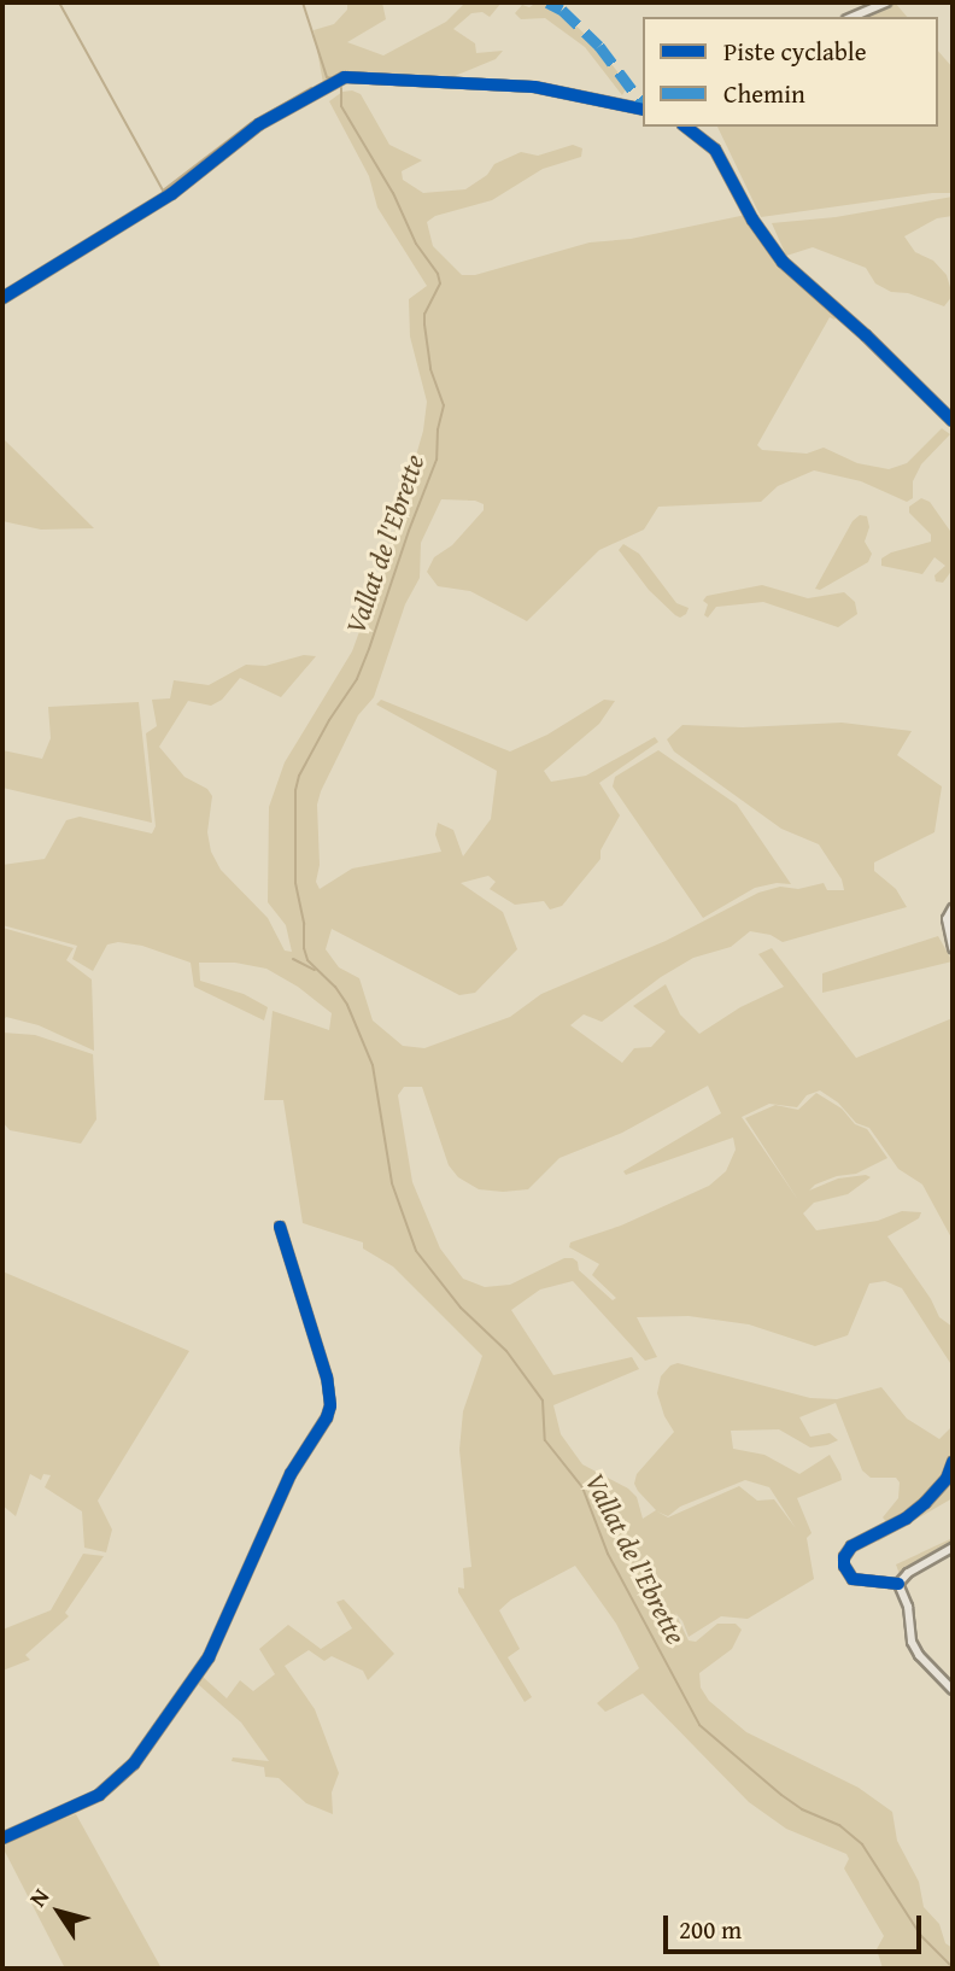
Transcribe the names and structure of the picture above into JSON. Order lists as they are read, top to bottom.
{
  "water": ["Vallat de l'Ebrette"],
  "legend": ["Piste cyclable", "Chemin"],
  "scale_bar": "200 m",
  "north": "top left"
}
